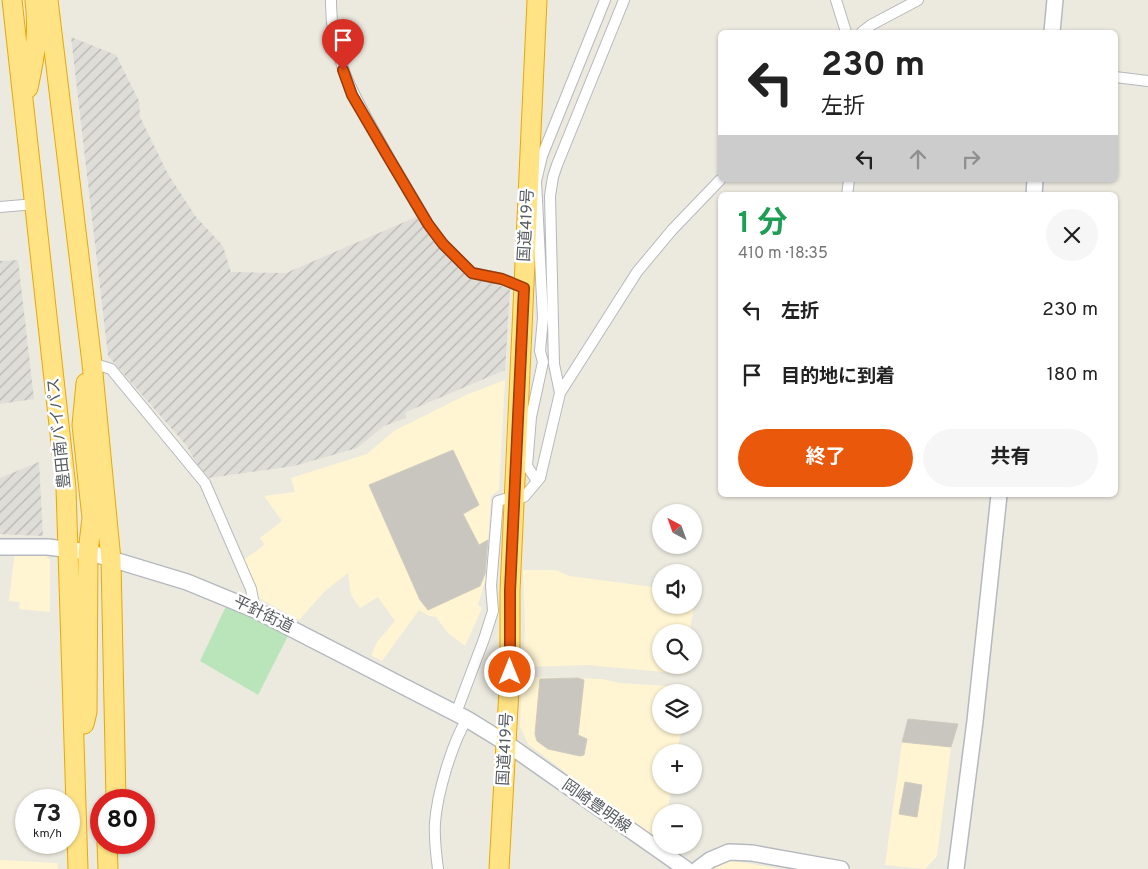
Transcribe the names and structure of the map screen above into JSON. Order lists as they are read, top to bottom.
{
  "streets": {
    "highway": ["国道419号", "豊田南バイパス"],
    "street": ["平針街道", "岡崎豊明線"]
  },
  "crossings": [
    ["国道419号", "平針街道"],
    ["国道419号", "岡崎豊明線"],
    ["豊田南バイパス", "平針街道"],
    ["平針街道", "岡崎豊明線"]
  ],
  "north": "top left",
  "page": {
    "turn": ["230 m", "左折"],
    "heading": ["1 分", "410 m · 18:35"],
    "list": [
      {
        "name": "左折",
        "value": "230 m"
      },
      {
        "name": "目的地に到着",
        "value": "180 m"
      }
    ],
    "buttons": ["終了", "共有"],
    "map_buttons": ["+", "−"],
    "speed": "73 km/h",
    "limit": "80"
  }
}
